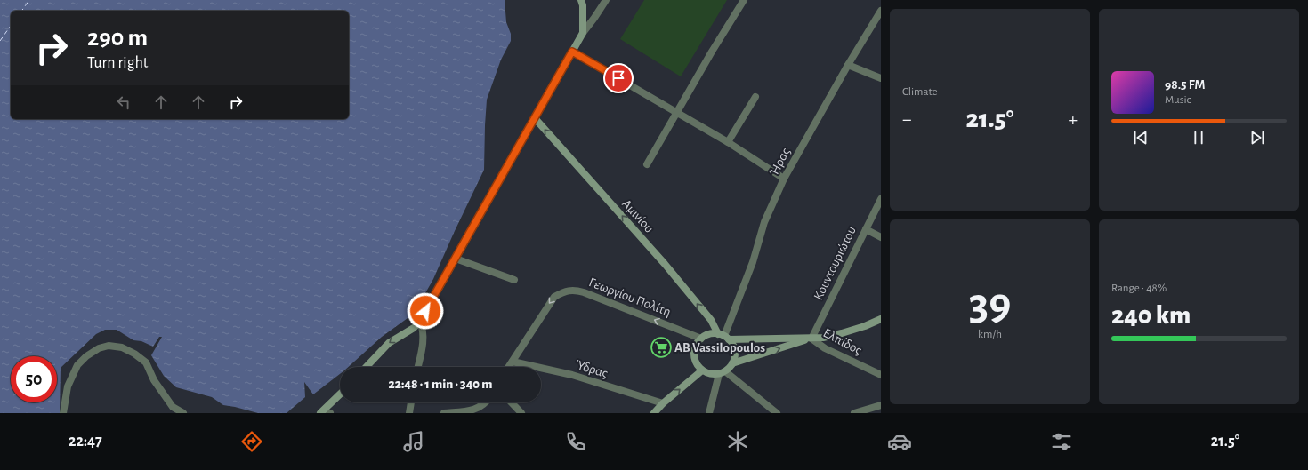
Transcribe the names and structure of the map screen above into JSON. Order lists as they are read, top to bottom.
{
  "streets": {
    "main road": ["Αμινίου"],
    "street": [
      "Ήρας",
      "Κουντουριώτου",
      "Γεωργίου Πολίτη",
      "Ελπίδος",
      "Ύδρας"
    ]
  },
  "crossings": [
    ["Ήρας", "Αμινίου"],
    ["Ήρας", "Γεωργίου Πολίτη"],
    ["Αμινίου", "Γεωργίου Πολίτη"],
    ["Κουντουριώτου", "Ελπίδος"],
    ["Γεωργίου Πολίτη", "Ύδρας"]
  ],
  "one_way": ["Αμινίου", "Γεωργίου Πολίτη"],
  "places": {
    "supermarket": ["AB Vassilopoulos"]
  },
  "page": {
    "tile": [
      "Climate",
      ["39", "km/h"],
      ["Range · 48%", "240 km"]
    ],
    "turn": ["290 m", "Turn right"],
    "song": ["98.5 FM", "Music"],
    "heat": ["−", "21.5°", "+"],
    "limit": "50",
    "trip": "22:48 · 1 min · 340 m",
    "tabs": ["22:47", "21.5°"]
  }
}
